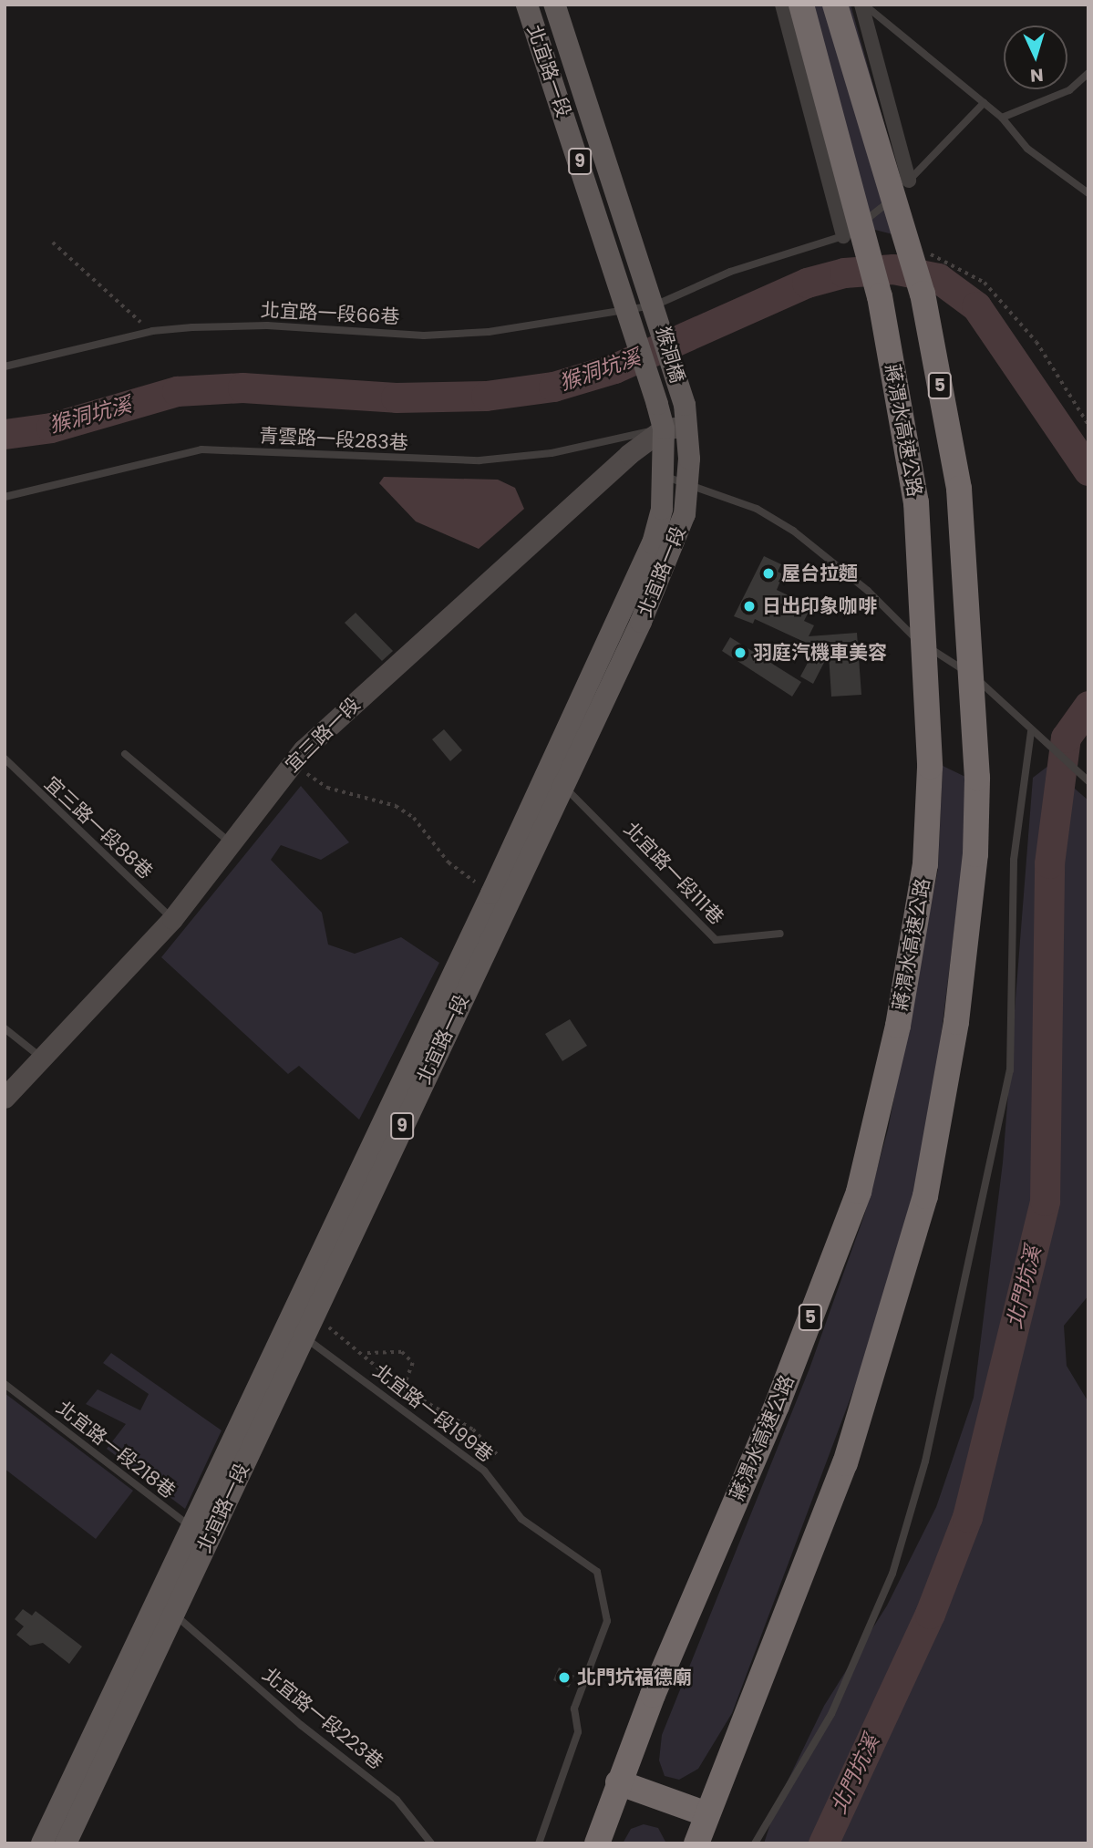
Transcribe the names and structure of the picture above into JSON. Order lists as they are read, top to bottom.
{
  "streets": {
    "highway": ["5", "蔣渭水高速公路"],
    "main road": ["北宜路一段", "9", "猴洞橋"],
    "street": ["宜三路一段"],
    "lane": [
      "北宜路一段66巷",
      "青雲路一段283巷",
      "宜三路一段88巷",
      "北宜路一段111巷",
      "北宜路一段199巷",
      "北宜路一段218巷",
      "北宜路一段223巷"
    ]
  },
  "crossings": [
    ["北宜路一段", "北宜路一段66巷"],
    ["北宜路一段", "猴洞橋"],
    ["北宜路一段", "青雲路一段283巷"],
    ["北宜路一段", "宜三路一段"],
    ["北宜路一段", "北宜路一段111巷"],
    ["北宜路一段", "北宜路一段199巷"],
    ["北宜路一段", "北宜路一段218巷"],
    ["北宜路一段", "北宜路一段223巷"],
    ["北宜路一段66巷", "猴洞橋"],
    ["青雲路一段283巷", "宜三路一段"],
    ["宜三路一段", "宜三路一段88巷"]
  ],
  "water": ["猴洞坑溪", "北門坑溪"],
  "places": [
    "屋台拉麵",
    "日出印象咖啡",
    "羽庭汽機車美容",
    "北門坑福德廟"
  ],
  "north": "bottom"
}
